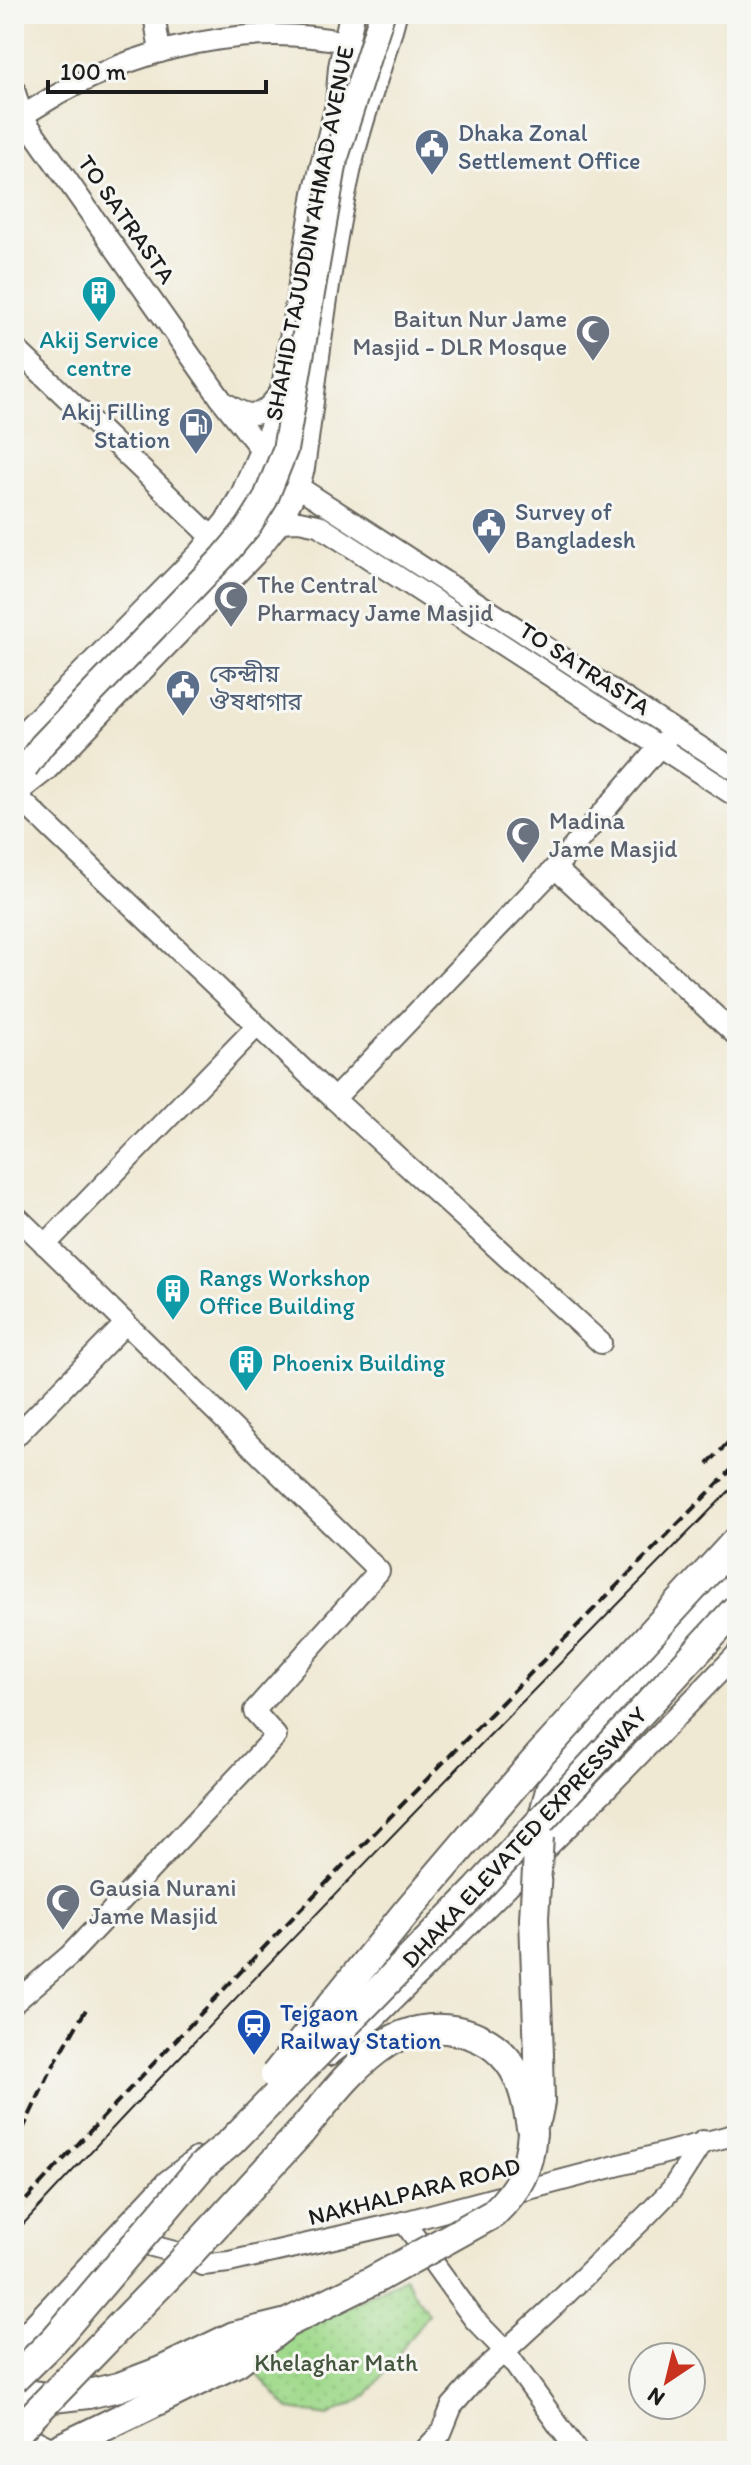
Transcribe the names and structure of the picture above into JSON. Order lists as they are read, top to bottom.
{
  "streets": {
    "highway": ["DHAKA ELEVATED EXPRESSWAY"],
    "main road": ["SHAHID TAJUDDIN AHMAD AVENUE"],
    "street": ["TO SATRASTA", "NAKHALPARA ROAD"]
  },
  "crossings": [
    ["TO SATRASTA", "SHAHID TAJUDDIN AHMAD AVENUE"]
  ],
  "parks": ["Khelaghar Math"],
  "places": {
    "public building": ["Dhaka Zonal Settlement Office", "Survey of Bangladesh", "কেন্দ্রীয় ঔষধাগার"],
    "building": ["Akij Service centre", "Rangs Workshop Office Building", "Phoenix Building"],
    "mosque": [
      "Baitun Nur Jame Masjid - DLR Mosque",
      "The Central Pharmacy Jame Masjid",
      "Madina Jame Masjid",
      "Gausia Nurani Jame Masjid"
    ],
    "fuel station": ["Akij Filling Station"],
    "station": ["Tejgaon Railway Station"]
  },
  "scale_bar": "100 m",
  "north": "bottom left"
}
